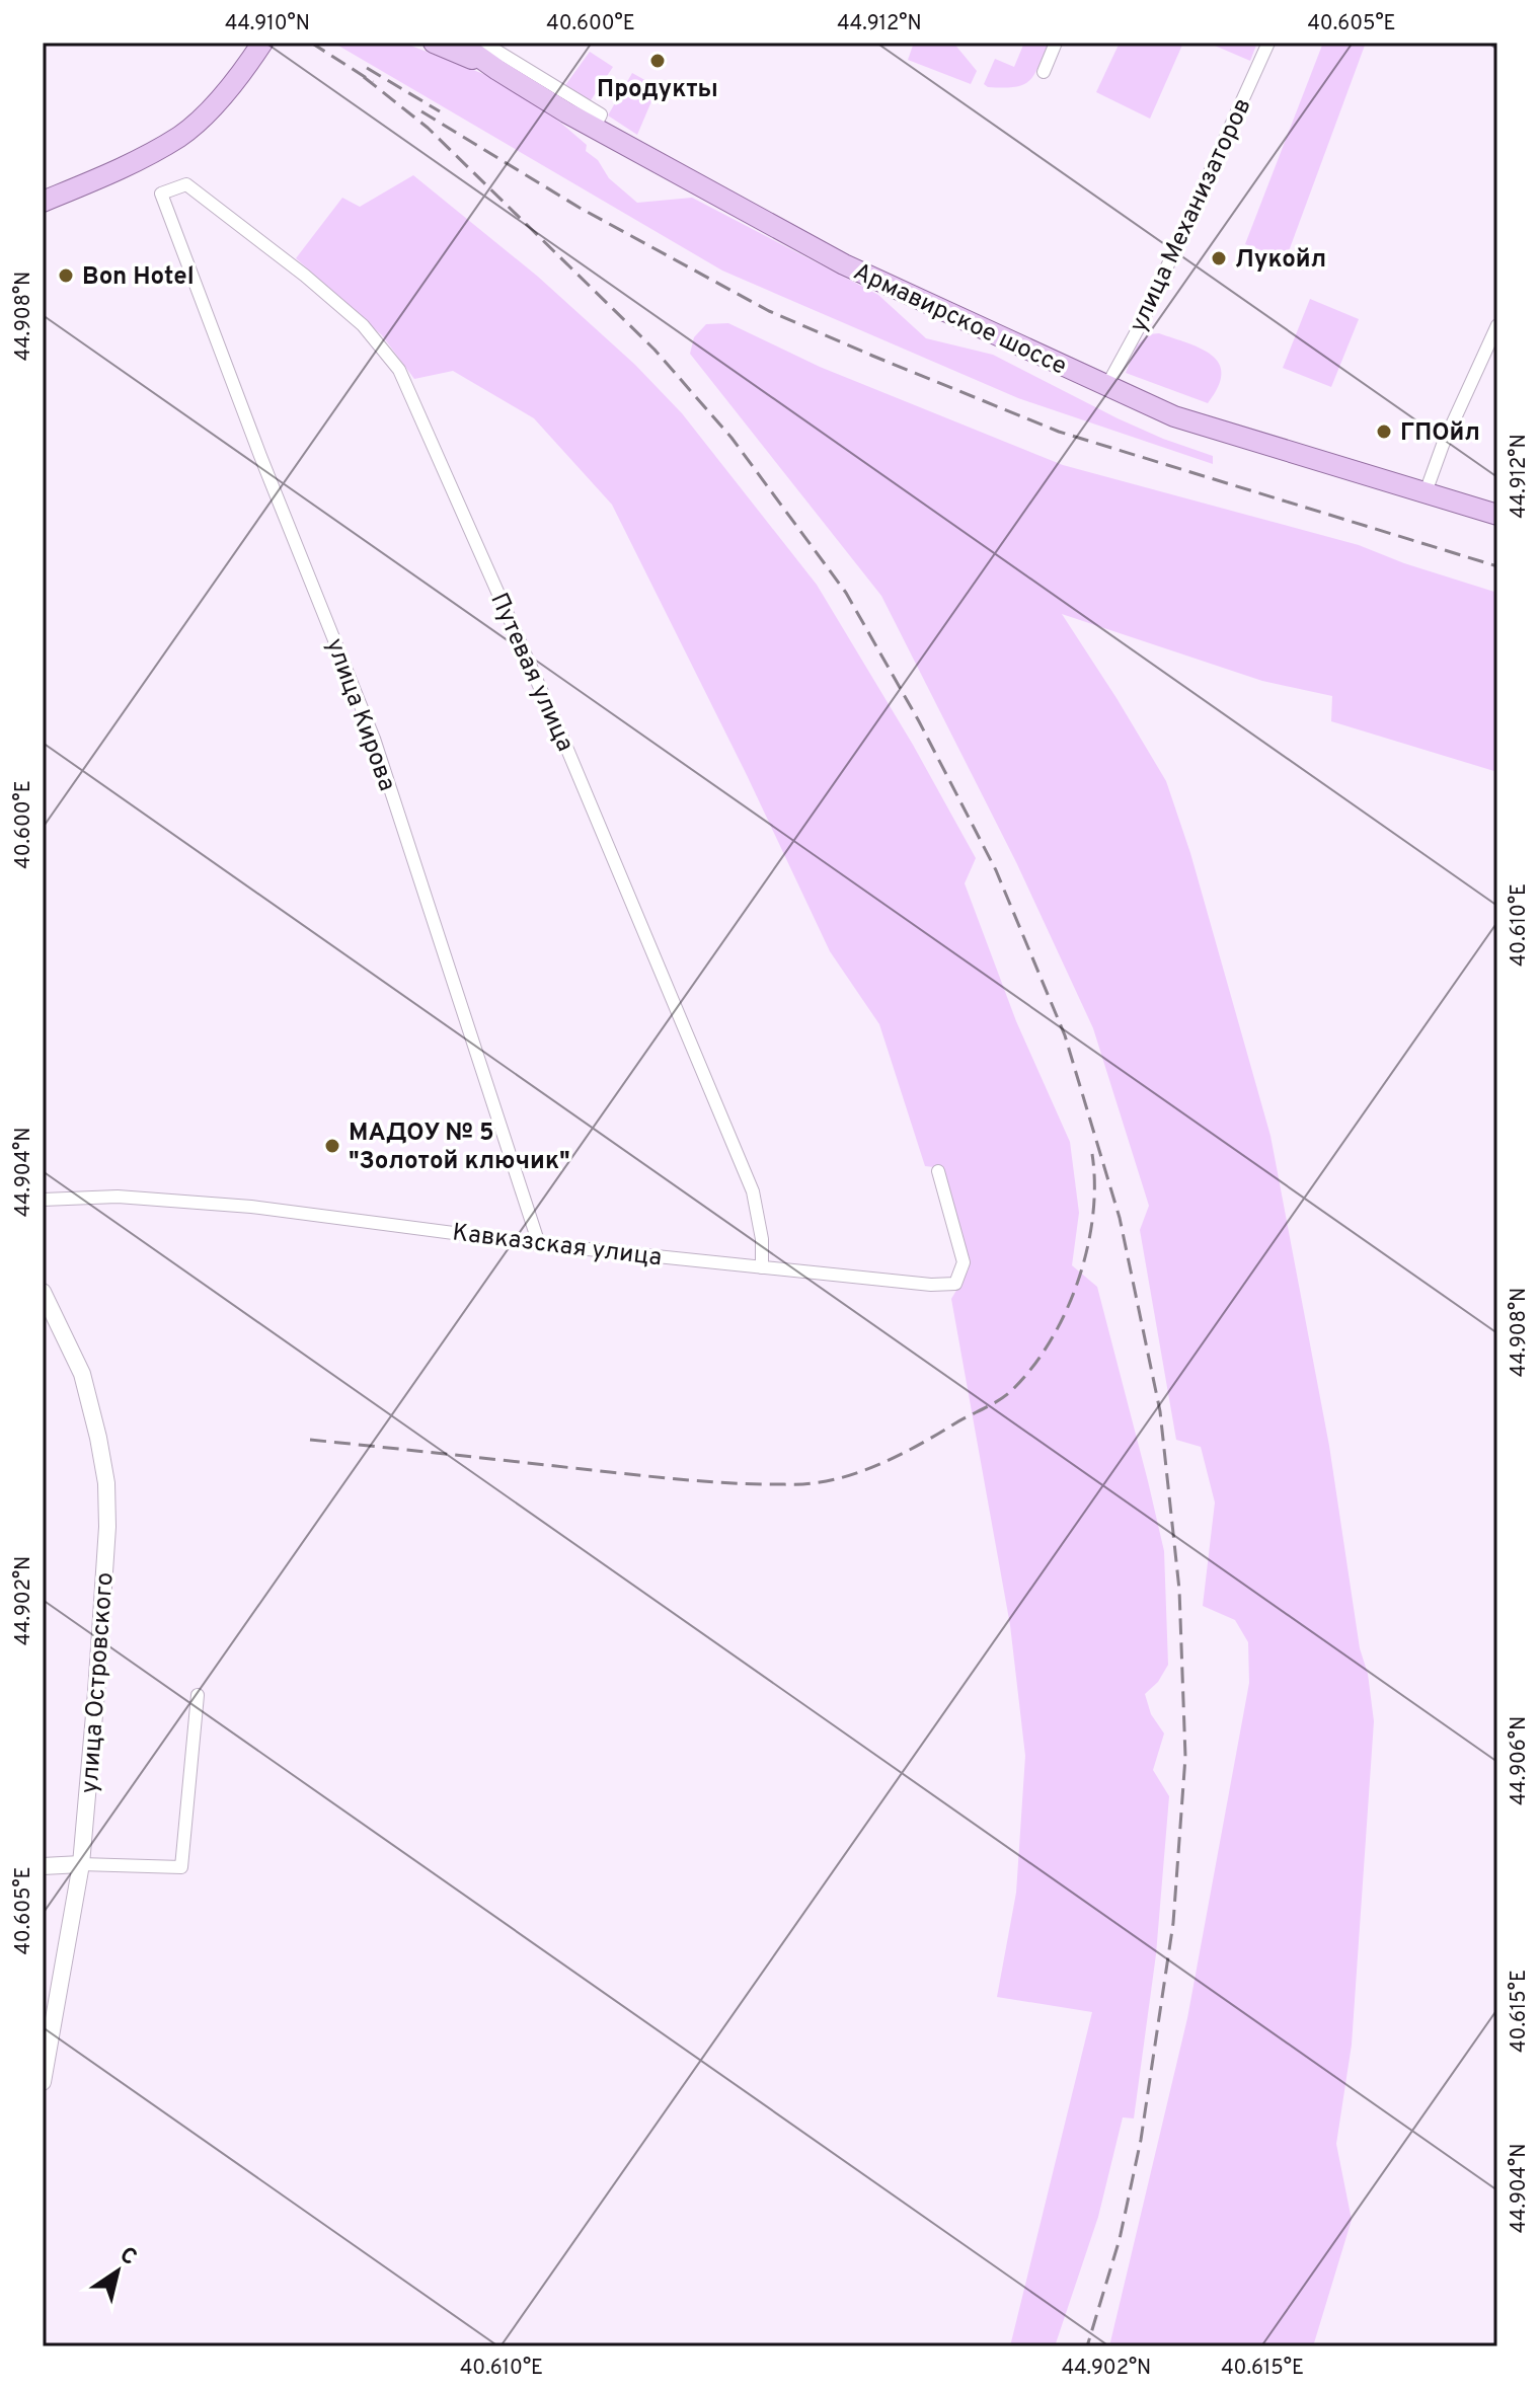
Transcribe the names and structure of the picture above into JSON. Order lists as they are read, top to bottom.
{
  "streets": {
    "main road": ["Армавирское шоссе"],
    "street": [
      "улица Механизаторов",
      "Путевая улица",
      "улица Кирова",
      "Кавказская улица",
      "улица Островского"
    ]
  },
  "crossings": [
    ["улица Механизаторов", "Армавирское шоссе"],
    ["Путевая улица", "улица Кирова"],
    ["Путевая улица", "Кавказская улица"],
    ["улица Кирова", "Кавказская улица"]
  ],
  "places": [
    "Продукты",
    "Лукойл",
    "Bon Hotel",
    "ГПОйл",
    "МАДОУ № 5 \"Золотой ключик\""
  ],
  "north": "top right",
  "coordinates": [
    "44.910°N",
    "40.600°E",
    "44.912°N",
    "40.605°E",
    "44.908°N",
    "40.610°E",
    "44.904°N",
    "44.902°N",
    "44.906°N",
    "40.615°E"
  ]
}
